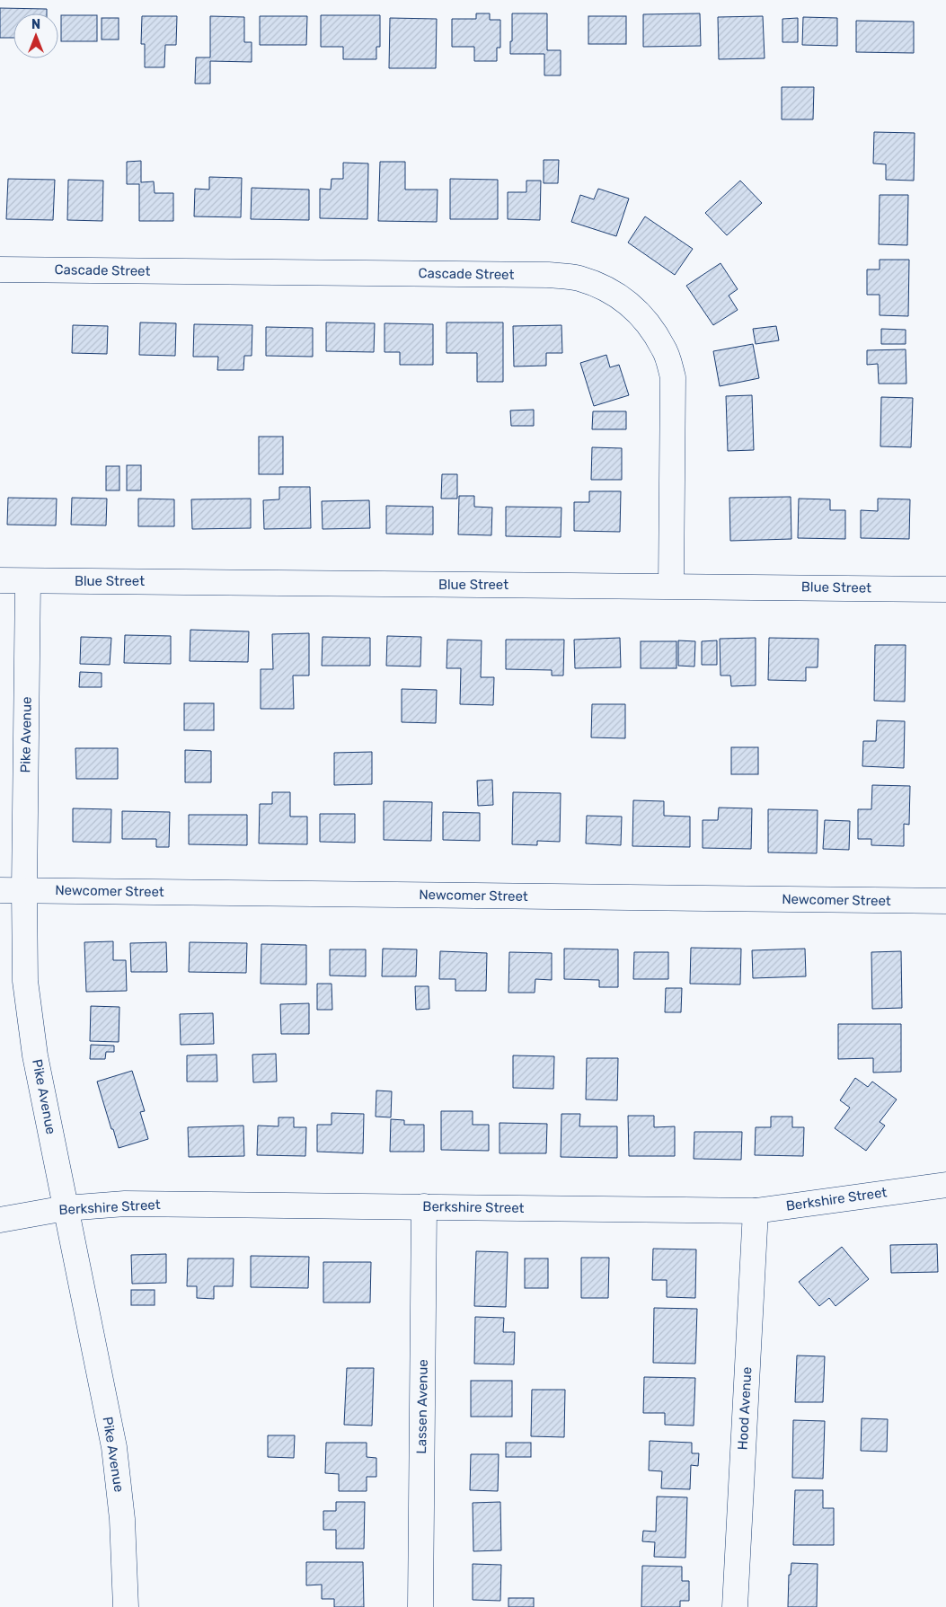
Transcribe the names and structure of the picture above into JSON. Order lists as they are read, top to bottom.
{
  "streets": {
    "street": [
      "Cascade Street",
      "Blue Street",
      "Pike Avenue",
      "Newcomer Street",
      "Berkshire Street",
      "Lassen Avenue",
      "Hood Avenue"
    ]
  },
  "crossings": [
    ["Cascade Street", "Blue Street"],
    ["Blue Street", "Pike Avenue"],
    ["Pike Avenue", "Newcomer Street"],
    ["Pike Avenue", "Berkshire Street"],
    ["Berkshire Street", "Lassen Avenue"],
    ["Berkshire Street", "Hood Avenue"]
  ],
  "north": "top"
}
